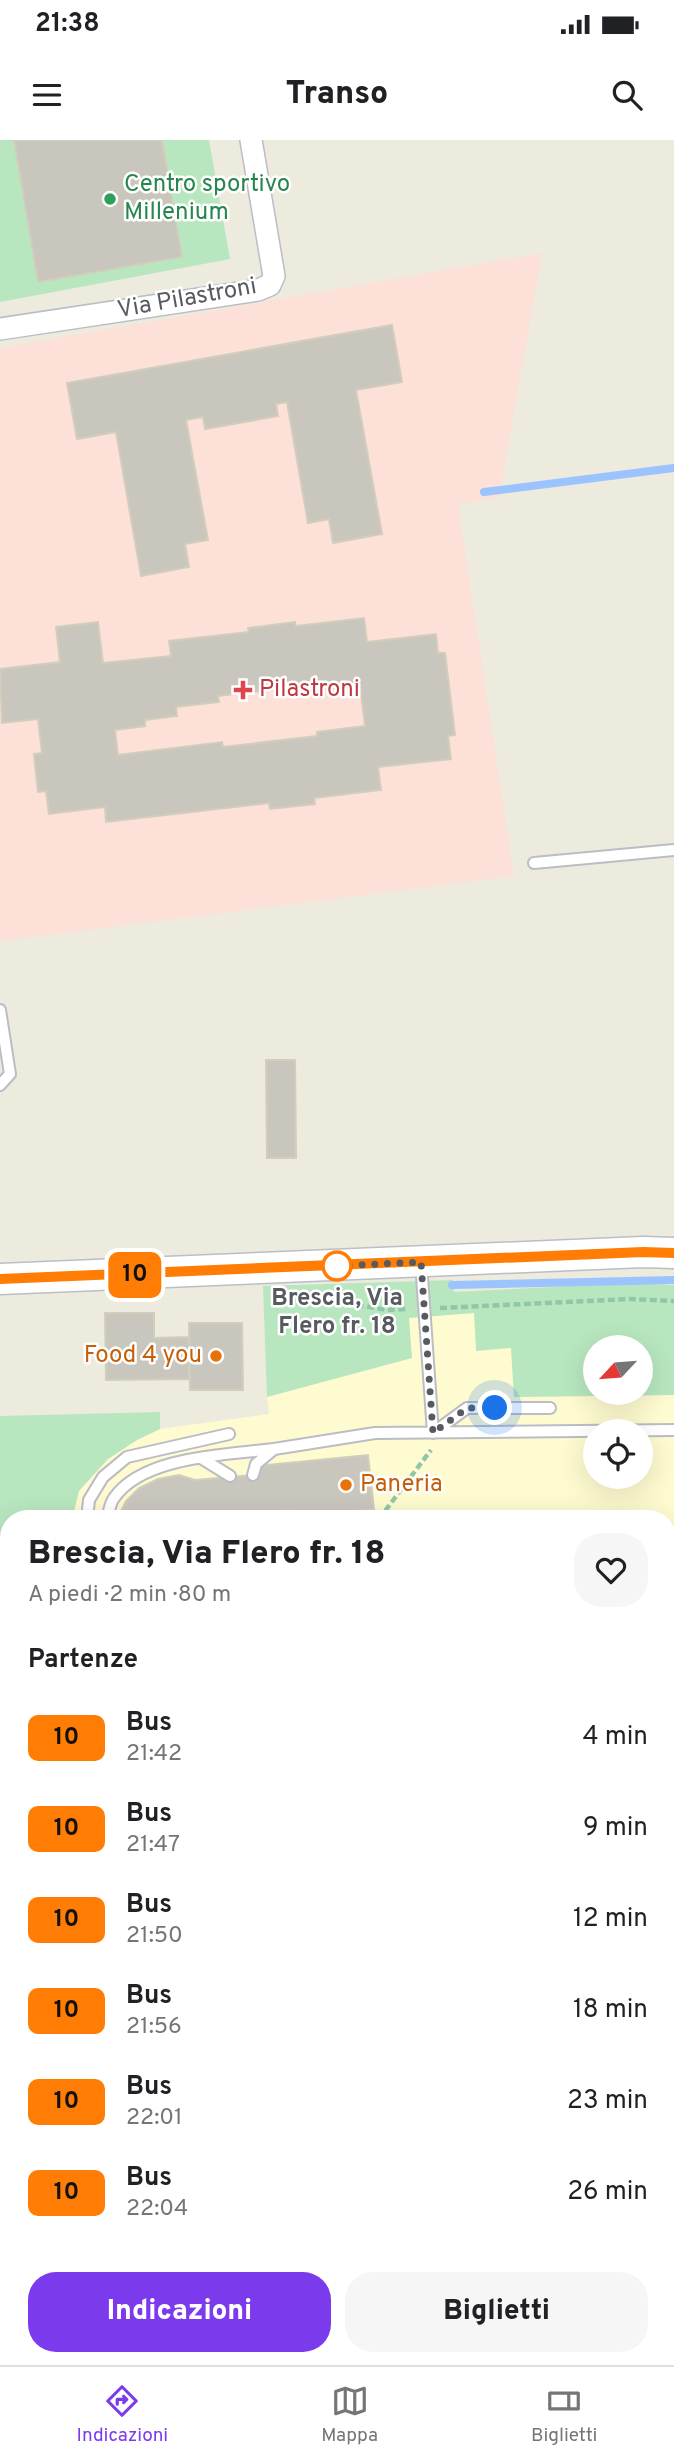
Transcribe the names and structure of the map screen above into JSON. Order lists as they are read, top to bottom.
{
  "streets": {
    "street": ["Via Pilastroni"]
  },
  "places": {
    "other": [
      "Centro sportivo Millenium",
      "Brescia, Via Flero fr. 18",
      "Food 4 you",
      "Paneria"
    ],
    "health": ["Pilastroni"]
  },
  "lines": ["bus line 10"],
  "north": "bottom left",
  "page": {
    "status": "21:38",
    "header": "Transo",
    "on_map": "10",
    "heading": [
      ["Brescia, Via Flero fr. 18", "A piedi · 2 min · 80 m"],
      "Partenze"
    ],
    "list": [
      {
        "mark": "10",
        "name": "Bus",
        "note": "21:42",
        "value": "4 min"
      },
      {
        "mark": "10",
        "name": "Bus",
        "note": "21:47",
        "value": "9 min"
      },
      {
        "mark": "10",
        "name": "Bus",
        "note": "21:50",
        "value": "12 min"
      },
      {
        "mark": "10",
        "name": "Bus",
        "note": "21:56",
        "value": "18 min"
      },
      {
        "mark": "10",
        "name": "Bus",
        "note": "22:01",
        "value": "23 min"
      },
      {
        "mark": "10",
        "name": "Bus",
        "note": "22:04",
        "value": "26 min"
      }
    ],
    "buttons": ["Indicazioni", "Biglietti"],
    "tabs": ["Indicazioni", "Mappa", "Biglietti"]
  }
}
